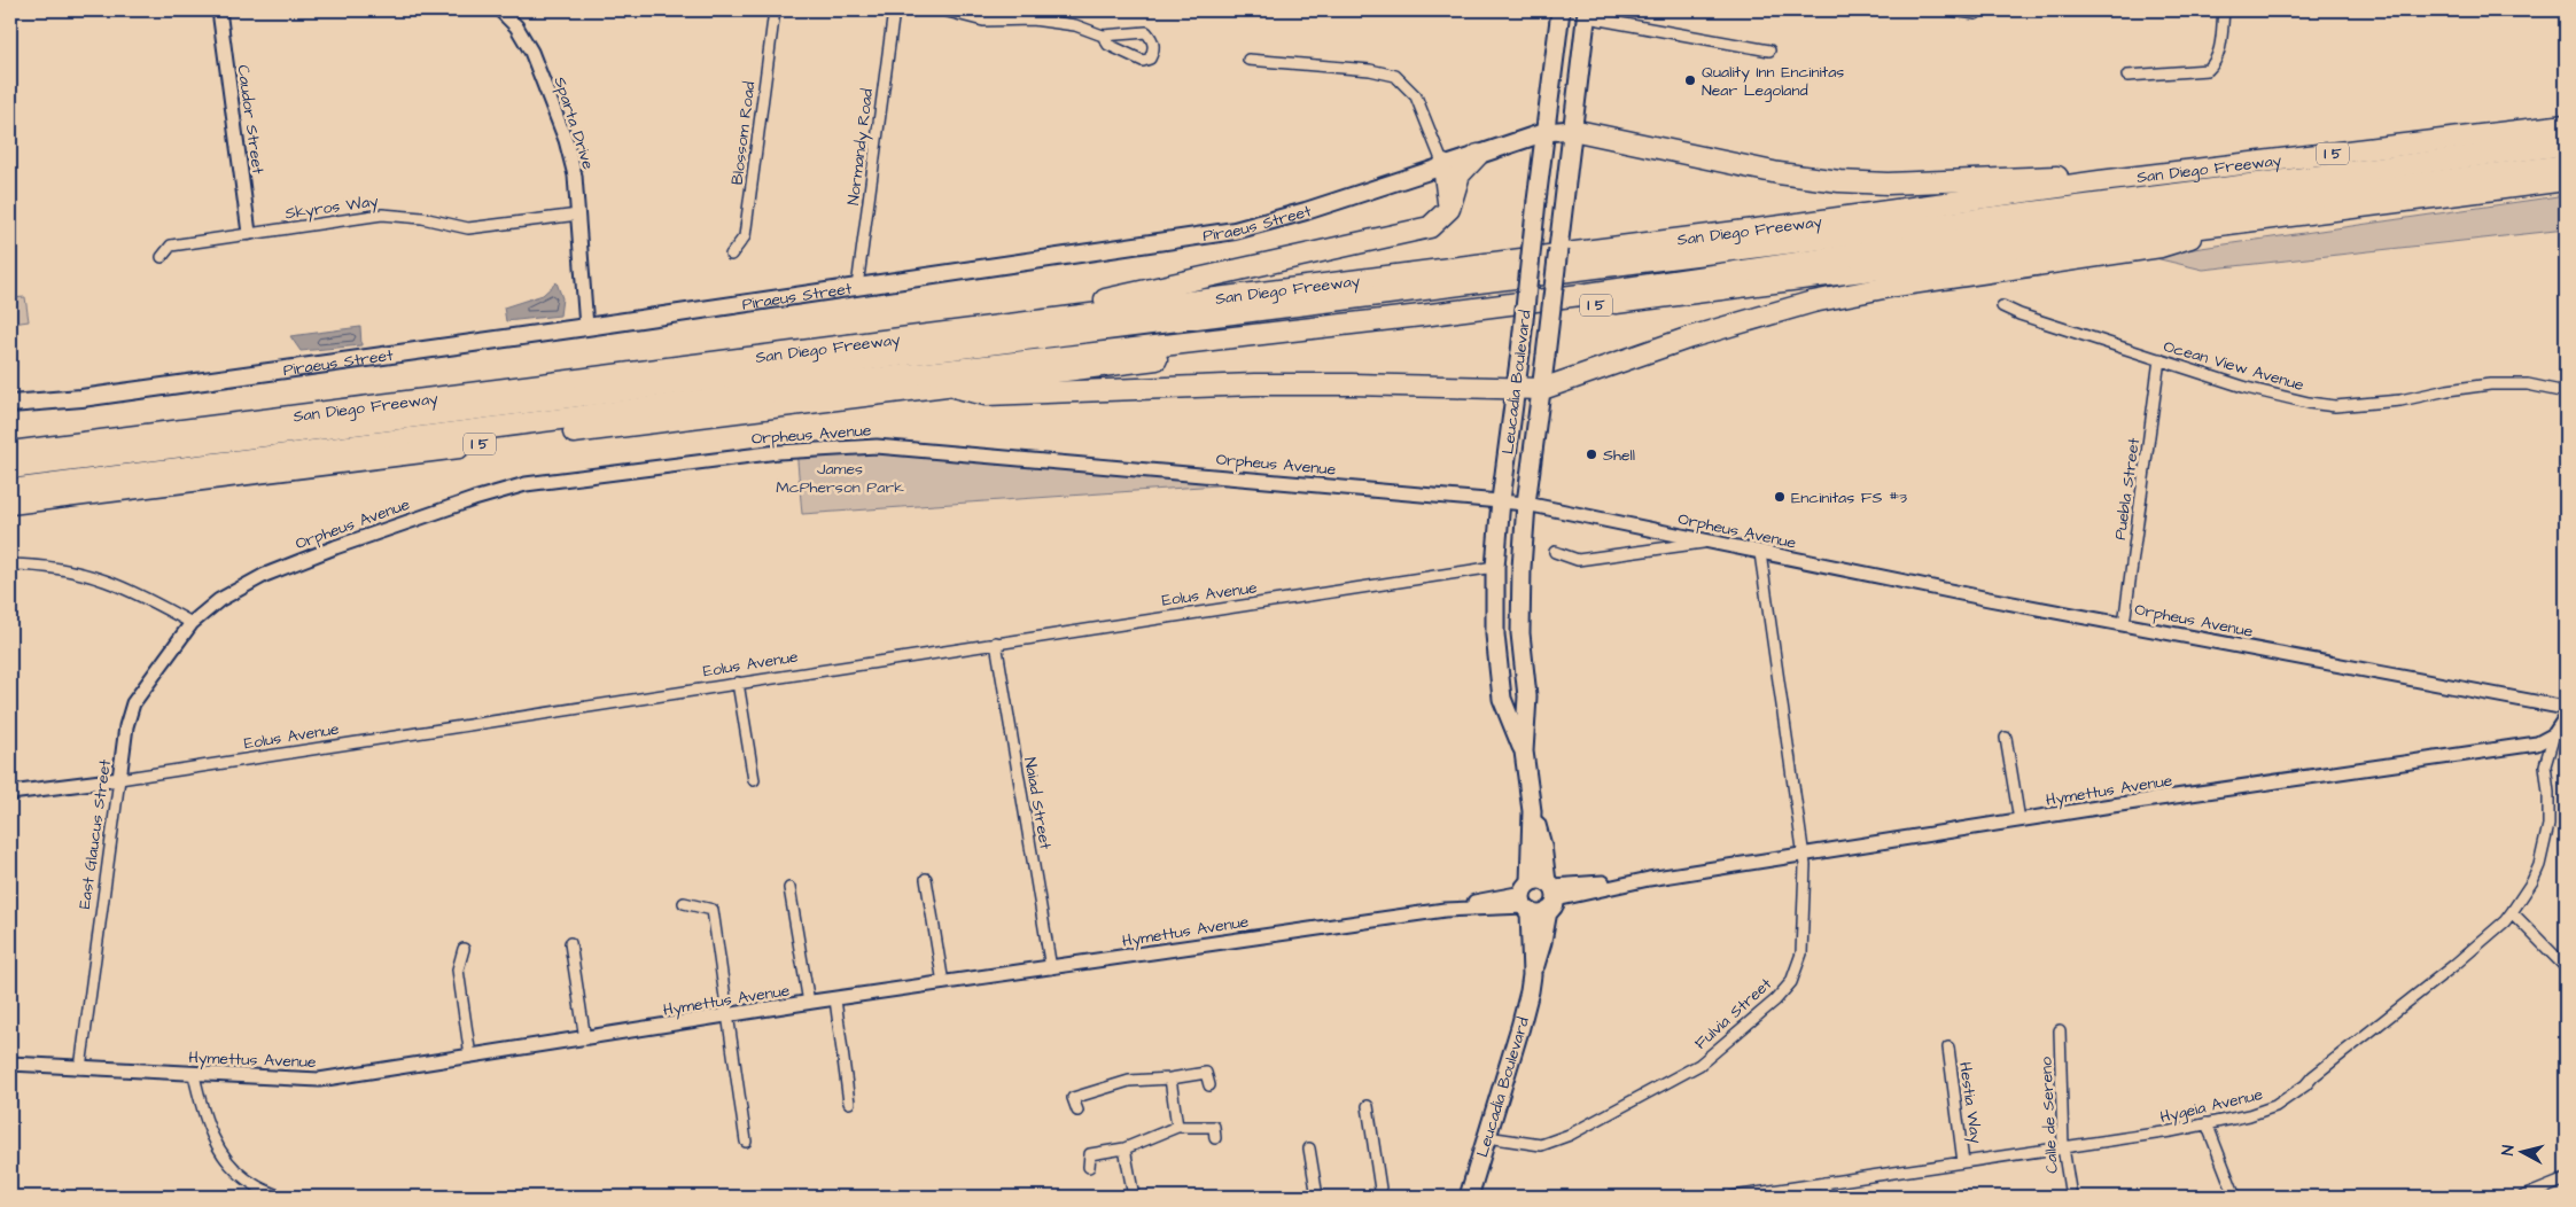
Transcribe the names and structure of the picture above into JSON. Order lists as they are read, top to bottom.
{
  "streets": {
    "highway": ["I 5", "San Diego Freeway"],
    "main road": ["Piraeus Street", "Leucadia Boulevard"],
    "street": [
      "Caudor Street",
      "Sparta Drive",
      "Blossom Road",
      "Normandy Road",
      "Skyros Way",
      "Ocean View Avenue",
      "Orpheus Avenue",
      "Puebla Street",
      "Eolus Avenue",
      "Hymettus Avenue",
      "Naiad Street",
      "East Glaucus Street",
      "Fulvia Street",
      "Hestia Way",
      "Hygeia Avenue",
      "Calle de Sereno"
    ]
  },
  "crossings": [
    ["Caudor Street", "Skyros Way"],
    ["Sparta Drive", "Skyros Way"],
    ["Sparta Drive", "Piraeus Street"],
    ["Normandy Road", "Piraeus Street"],
    ["Piraeus Street", "Leucadia Boulevard"],
    ["Ocean View Avenue", "Puebla Street"],
    ["Leucadia Boulevard", "Orpheus Avenue"],
    ["Leucadia Boulevard", "Eolus Avenue"],
    ["Leucadia Boulevard", "Hymettus Avenue"],
    ["Leucadia Boulevard", "Fulvia Street"],
    ["Orpheus Avenue", "Puebla Street"],
    ["Orpheus Avenue", "East Glaucus Street"],
    ["Orpheus Avenue", "Fulvia Street"],
    ["Eolus Avenue", "Naiad Street"],
    ["Eolus Avenue", "East Glaucus Street"],
    ["Hymettus Avenue", "Naiad Street"],
    ["Hymettus Avenue", "East Glaucus Street"],
    ["Hymettus Avenue", "Fulvia Street"],
    ["Hymettus Avenue", "Hygeia Avenue"],
    ["Hestia Way", "Hygeia Avenue"],
    ["Hygeia Avenue", "Calle de Sereno"]
  ],
  "parks": ["James McPherson Park"],
  "places": ["Quality Inn Encinitas Near Legoland", "Shell", "Encinitas FS #3"],
  "north": "left"
}
